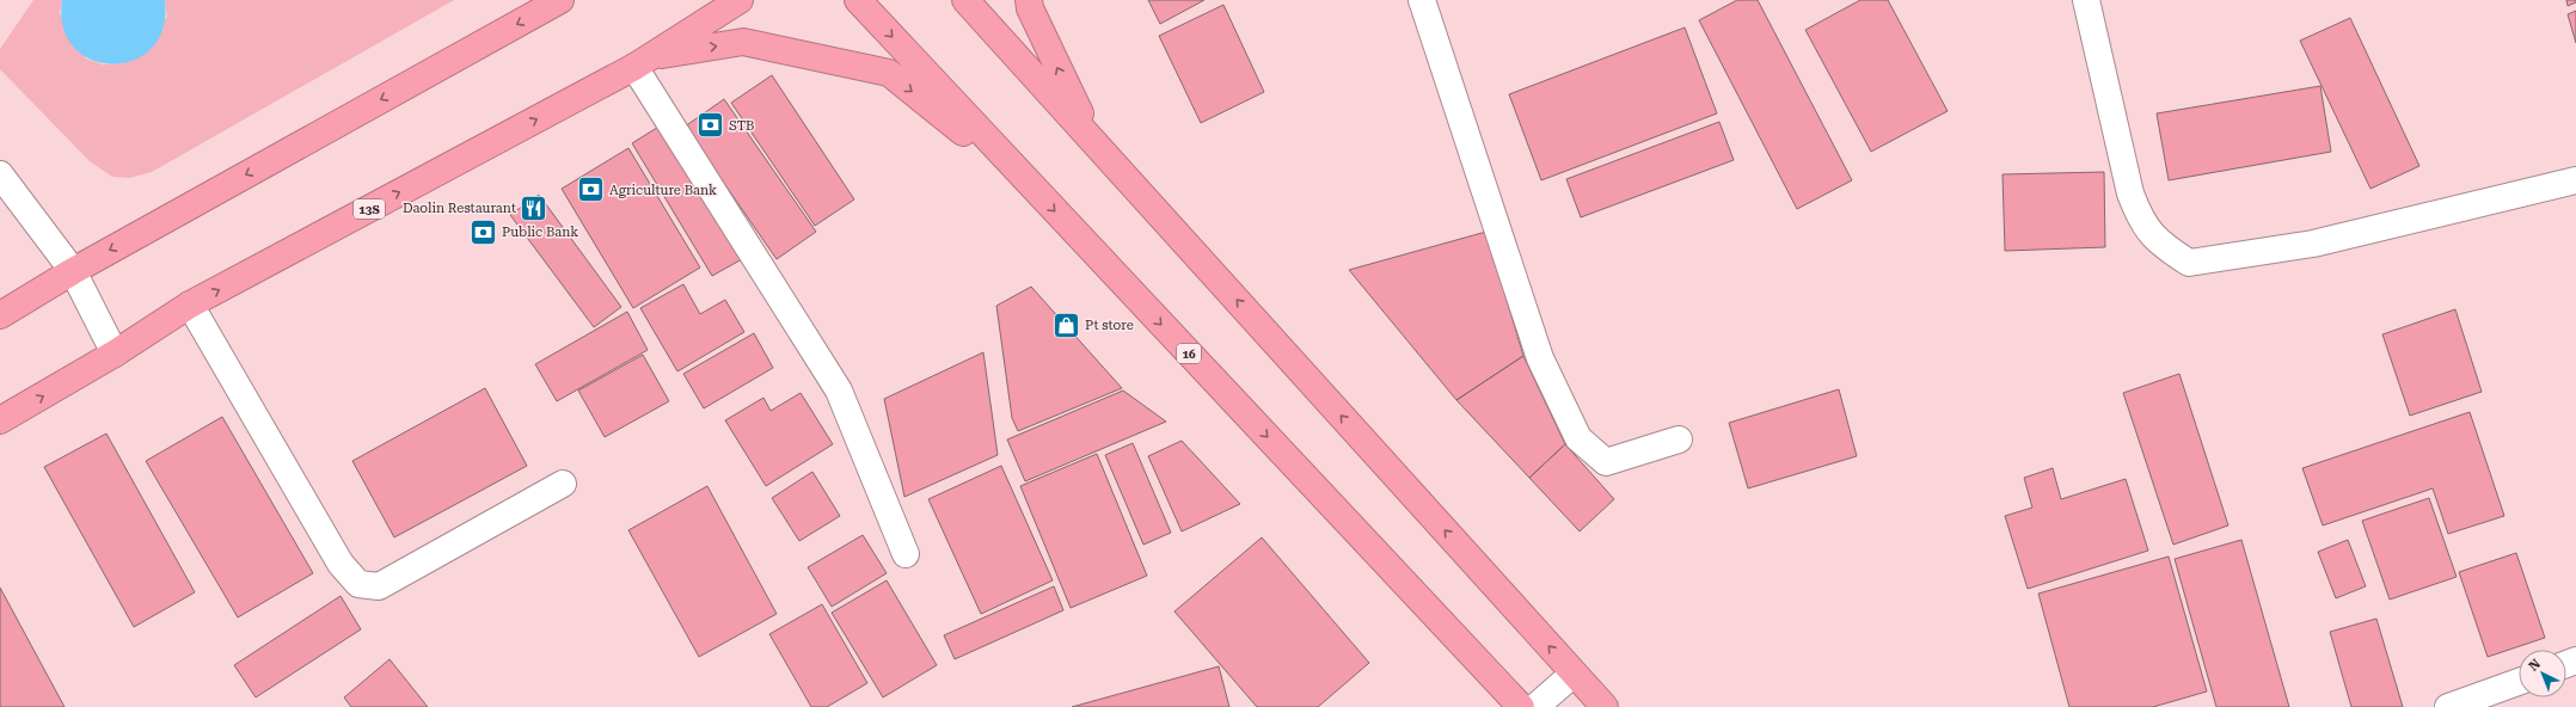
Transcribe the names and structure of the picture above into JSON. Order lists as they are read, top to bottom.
{
  "streets": {
    "highway": ["13S", "16"]
  },
  "places": {
    "bank": ["STB", "Agriculture Bank", "Public Bank"],
    "restaurant": ["Daolin Restaurant"],
    "shop": ["Pt store"]
  },
  "north": "top left"
}
